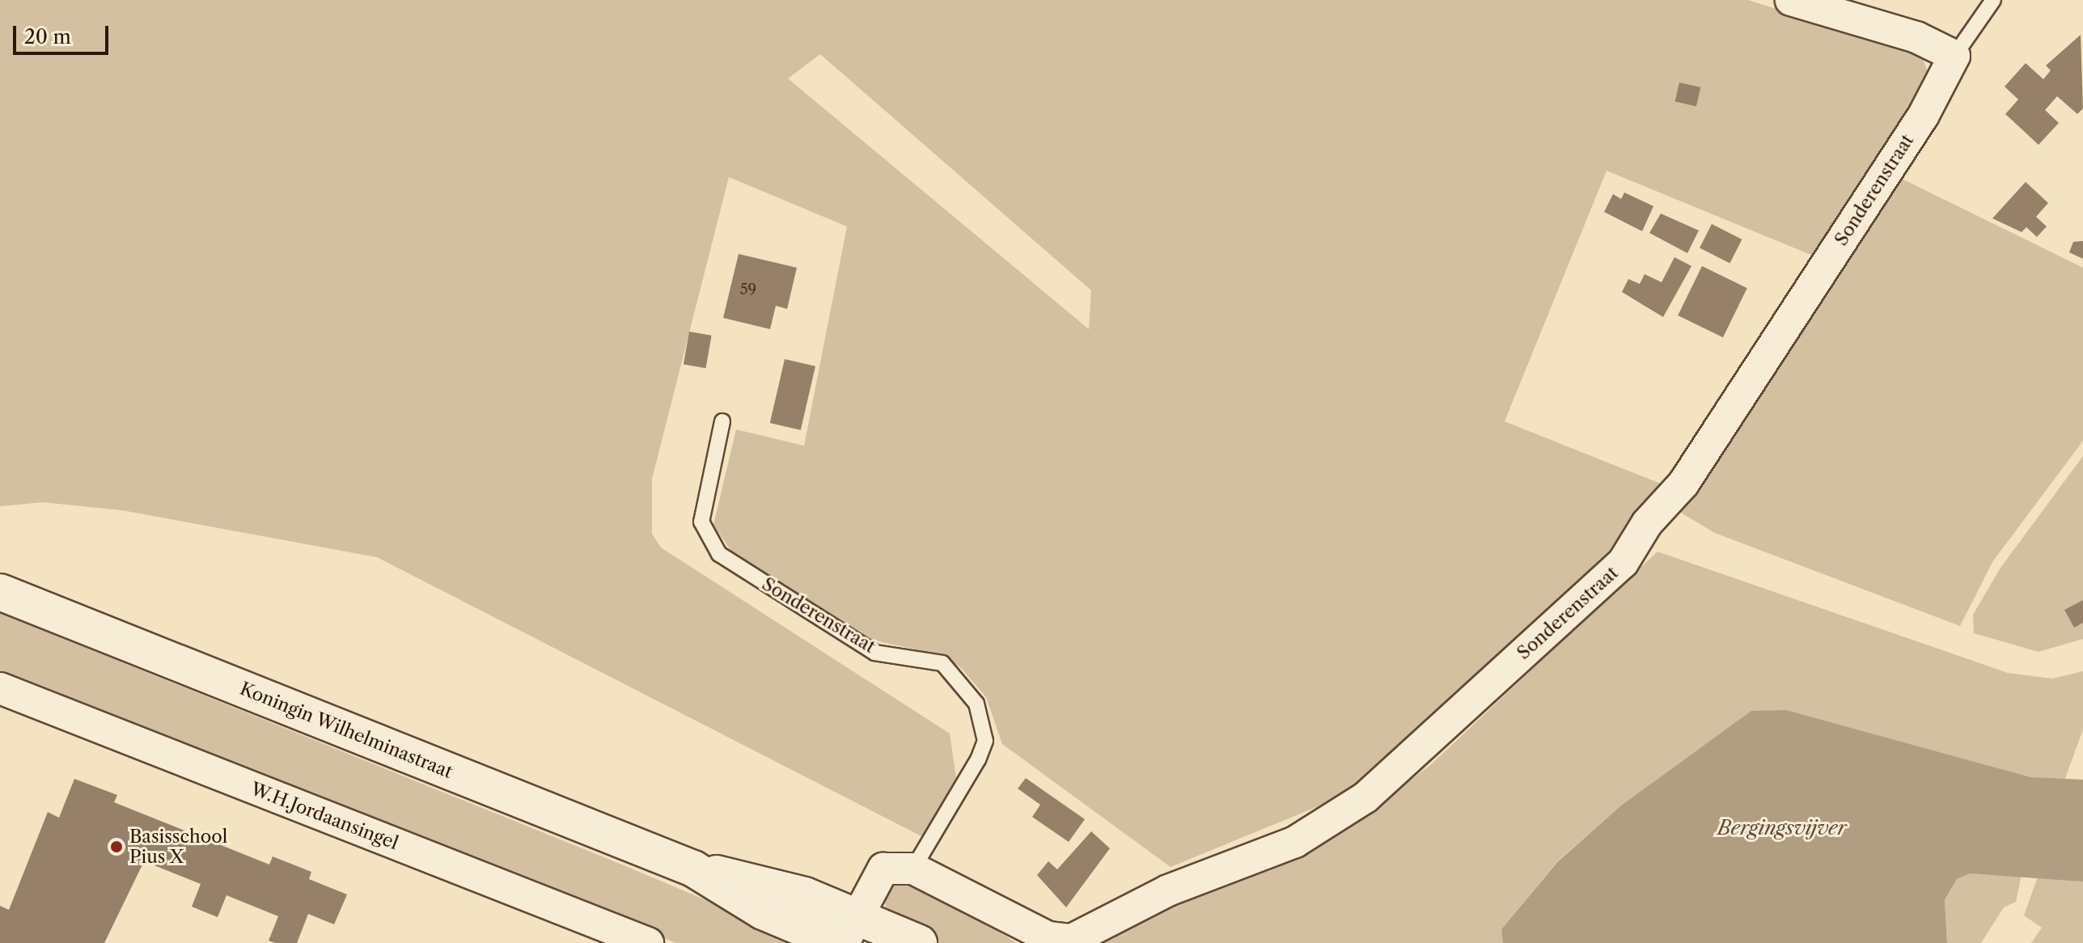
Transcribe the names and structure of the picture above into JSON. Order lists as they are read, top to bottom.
{
  "streets": {
    "main road": ["Koningin Wilhelminastraat"],
    "street": ["Sonderenstraat", "W.H.Jordaansingel"]
  },
  "water": ["Bergingsvijver"],
  "places": ["Basisschool Pius X"],
  "house_numbers": ["59"],
  "scale_bar": "20 m"
}
